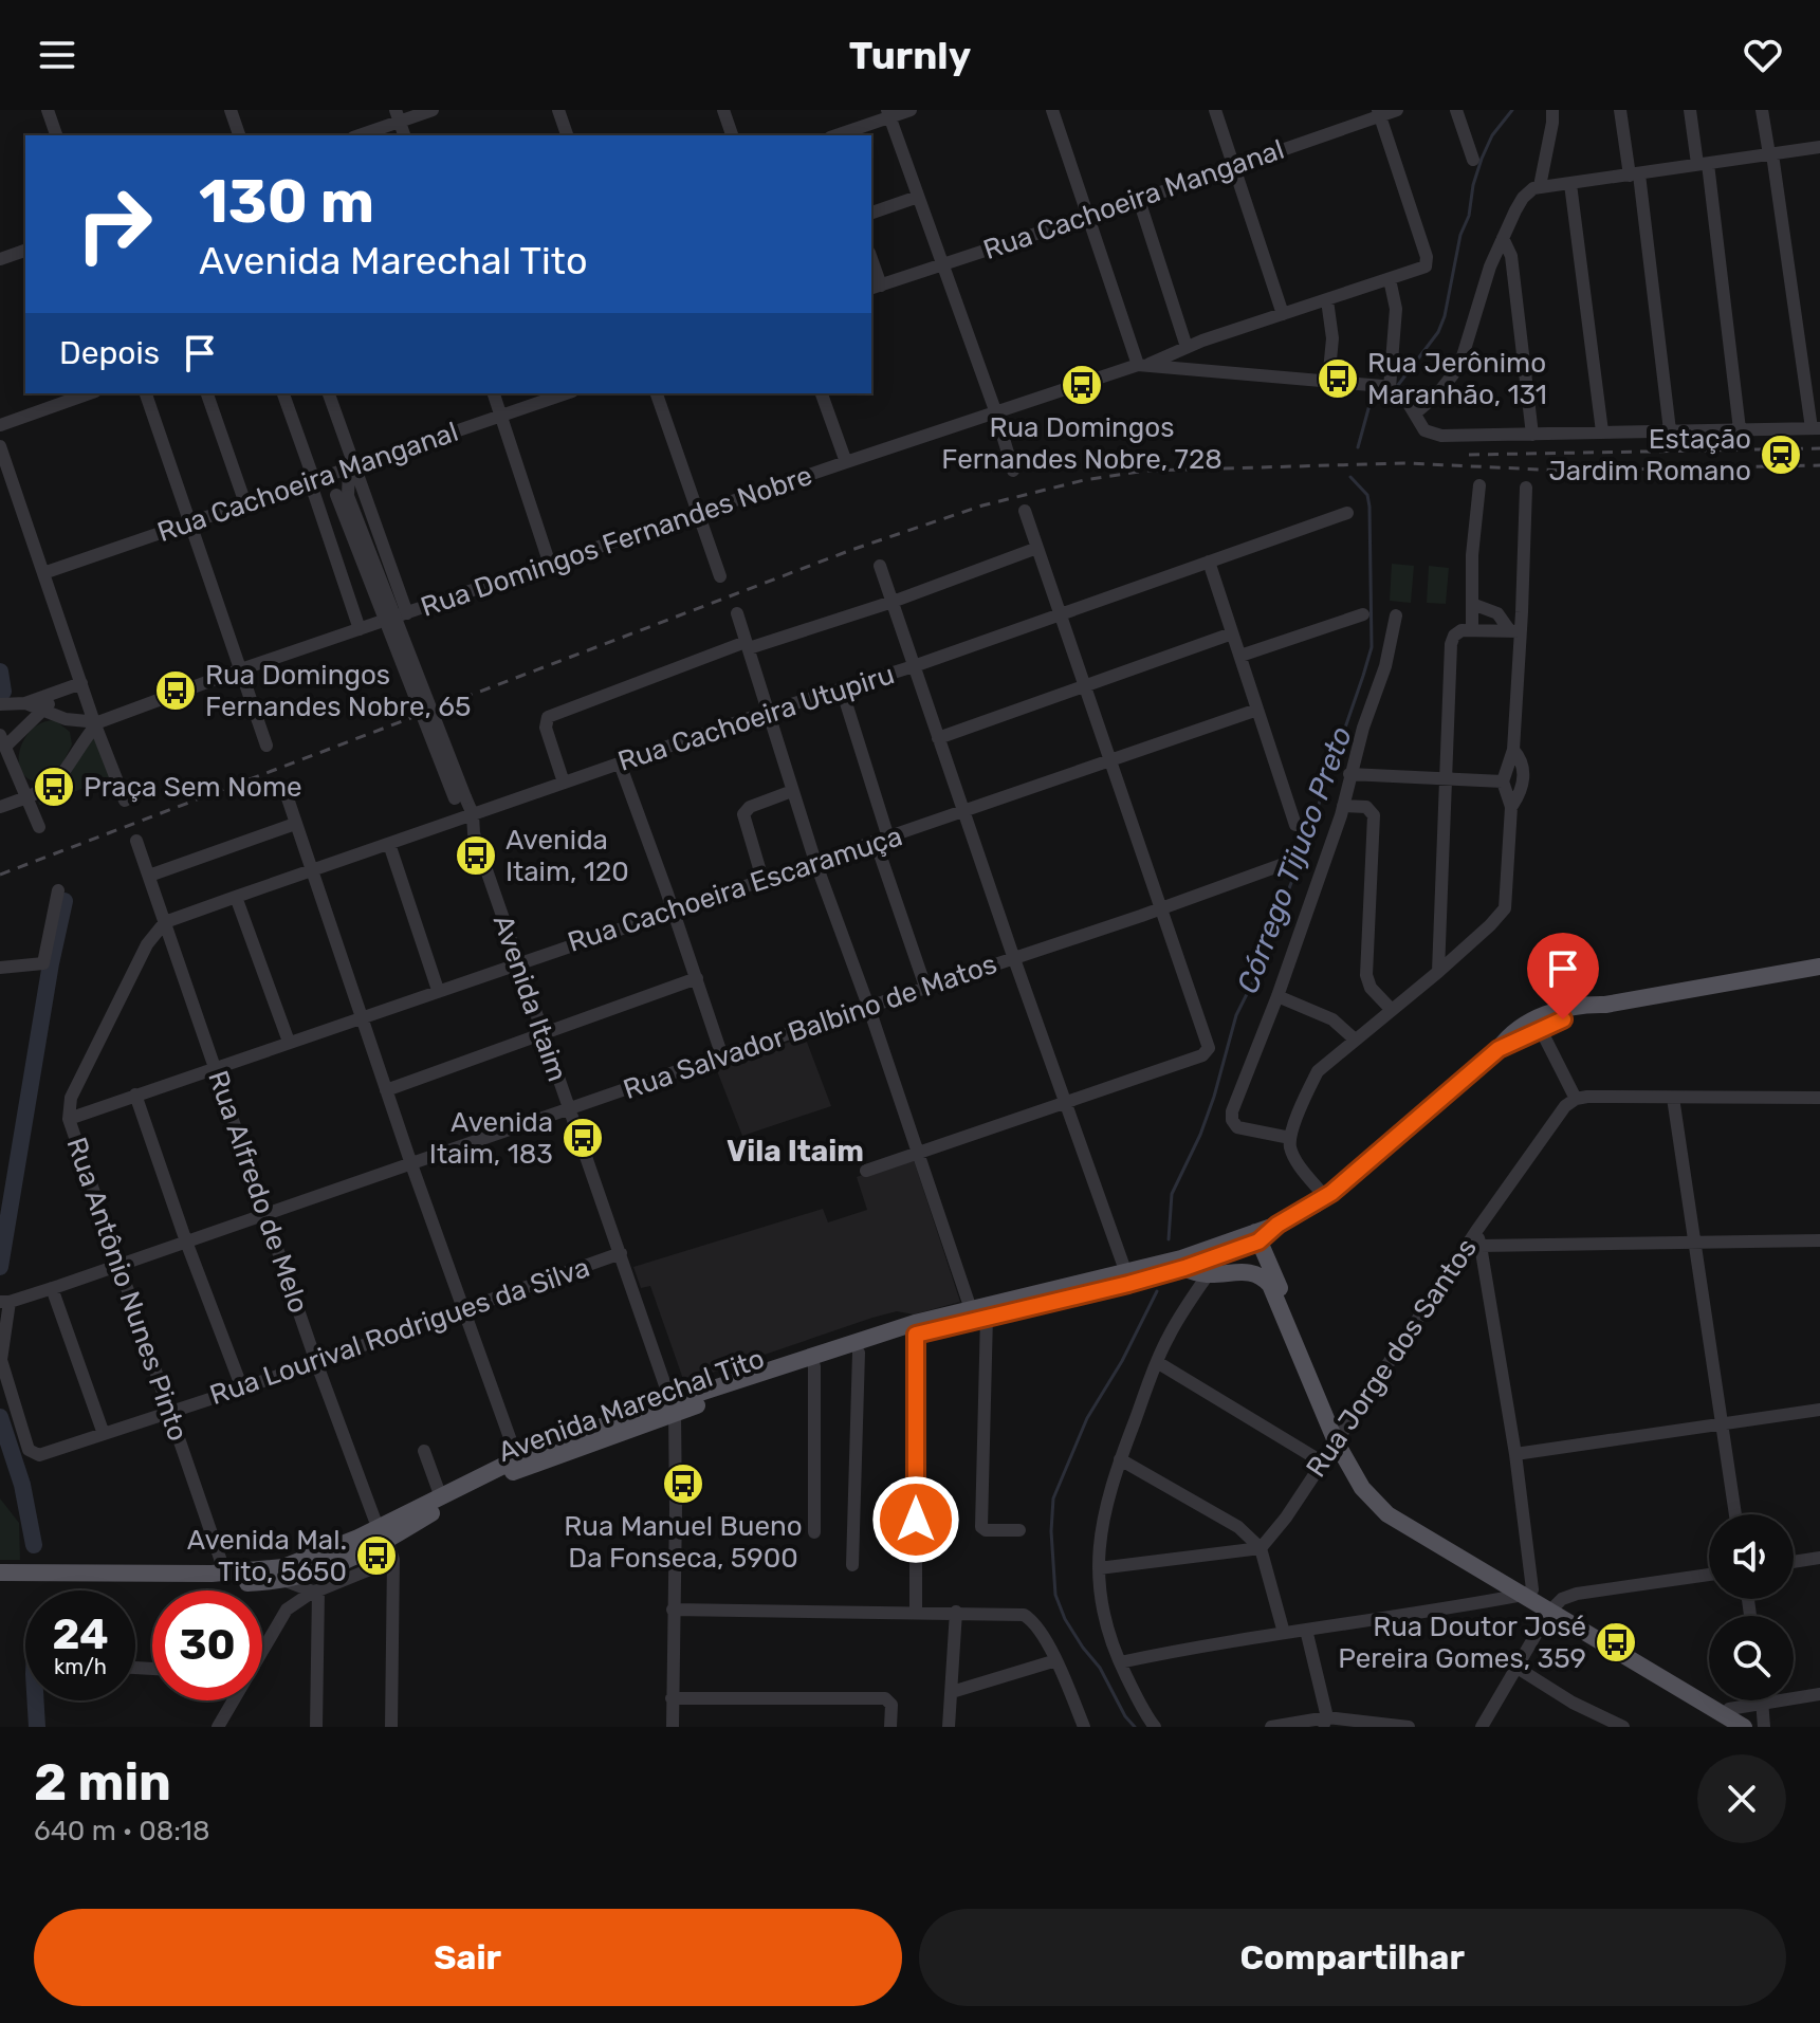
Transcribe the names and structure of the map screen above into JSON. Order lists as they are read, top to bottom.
{
  "streets": {
    "main road": ["Avenida Marechal Tito"],
    "street": [
      "Rua Cachoeira Manganal",
      "Rua Domingos Fernandes Nobre",
      "Rua Cachoeira Utupiru",
      "Rua Cachoeira Escaramuça",
      "Avenida Itaim",
      "Rua Salvador Balbino de Matos",
      "Rua Alfredo de Melo",
      "Rua Antônio Nunes Pinto",
      "Rua Lourival Rodrigues da Silva",
      "Rua Jorge dos Santos"
    ]
  },
  "crossings": [
    ["Rua Cachoeira Manganal", "Rua Domingos Fernandes Nobre"],
    ["Rua Cachoeira Manganal", "Avenida Itaim"],
    ["Rua Cachoeira Utupiru", "Avenida Itaim"],
    ["Rua Cachoeira Utupiru", "Rua Alfredo de Melo"],
    ["Rua Cachoeira Utupiru", "Rua Antônio Nunes Pinto"],
    ["Rua Cachoeira Escaramuça", "Avenida Itaim"],
    ["Rua Cachoeira Escaramuça", "Rua Alfredo de Melo"],
    ["Rua Cachoeira Escaramuça", "Rua Antônio Nunes Pinto"],
    ["Avenida Itaim", "Rua Salvador Balbino de Matos"],
    ["Avenida Itaim", "Rua Lourival Rodrigues da Silva"],
    ["Avenida Itaim", "Avenida Marechal Tito"],
    ["Rua Salvador Balbino de Matos", "Rua Alfredo de Melo"],
    ["Rua Salvador Balbino de Matos", "Rua Antônio Nunes Pinto"],
    ["Rua Salvador Balbino de Matos", "Rua Lourival Rodrigues da Silva"],
    ["Rua Alfredo de Melo", "Rua Antônio Nunes Pinto"],
    ["Rua Alfredo de Melo", "Rua Lourival Rodrigues da Silva"],
    ["Rua Alfredo de Melo", "Avenida Marechal Tito"],
    ["Rua Antônio Nunes Pinto", "Rua Lourival Rodrigues da Silva"],
    ["Rua Antônio Nunes Pinto", "Avenida Marechal Tito"]
  ],
  "districts": ["Vila Itaim"],
  "water": ["Córrego Tijuco Preto"],
  "places": {
    "bus stop": [
      "Rua Jerônimo Maranhão, 131",
      "Rua Domingos Fernandes Nobre, 728",
      "Rua Domingos Fernandes Nobre, 65",
      "Praça Sem Nome",
      "Avenida Itaim, 120",
      "Avenida Itaim, 183",
      "Rua Manuel Bueno Da Fonseca, 5900",
      "Avenida Mal. Tito, 5650",
      "Rua Doutor José Pereira Gomes, 359"
    ],
    "station": ["Estação Jardim Romano"]
  },
  "page": {
    "header": "Turnly",
    "turn": ["130 m", "Avenida Marechal Tito"],
    "then": "Depois",
    "speed": "24 km/h",
    "limit": "30",
    "heading": ["2 min", "640 m · 08:18"],
    "buttons": ["Sair", "Compartilhar"]
  }
}
